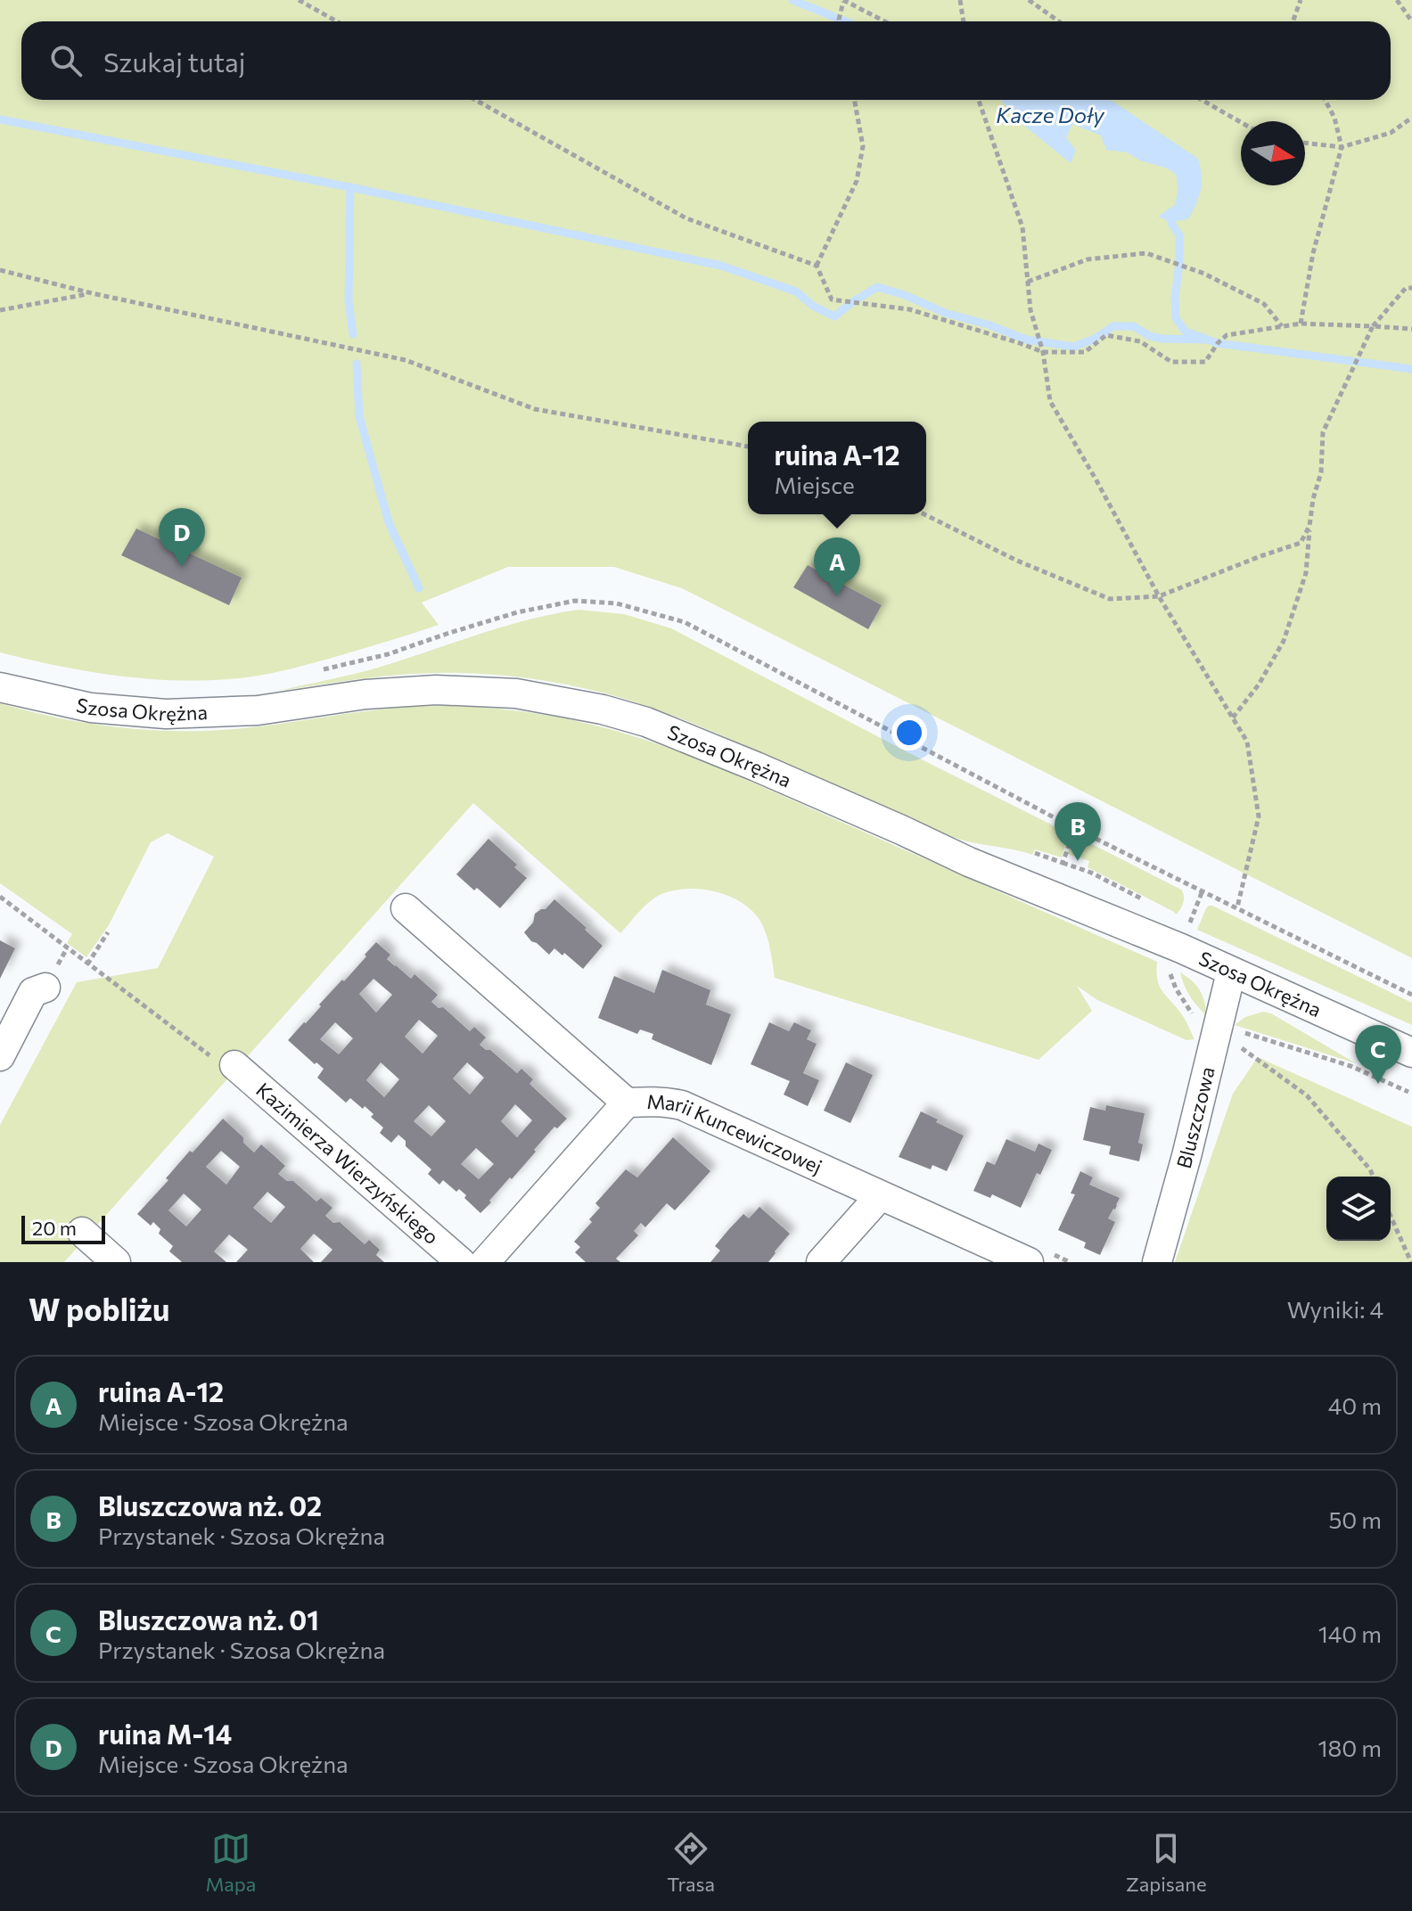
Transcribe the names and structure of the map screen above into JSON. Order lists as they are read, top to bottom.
{
  "streets": {
    "street": [
      "Szosa Okrężna",
      "Bluszczowa",
      "Marii Kuncewiczowej",
      "Kazimierza Wierzyńskiego"
    ]
  },
  "crossings": [
    ["Szosa Okrężna", "Bluszczowa"]
  ],
  "water": ["Kacze Doły"],
  "scale_bar": "20 m",
  "north": "right",
  "page": {
    "search": "Szukaj tutaj",
    "popup": ["ruina A-12", "Miejsce"],
    "pins": [
      "D",
      "A",
      "B",
      "C"
    ],
    "scale": "20 m",
    "heading": ["W pobliżu", "Wyniki: 4"],
    "list": [
      {
        "mark": "A",
        "name": "ruina A-12",
        "note": "Miejsce · Szosa Okrężna",
        "value": "40 m"
      },
      {
        "mark": "B",
        "name": "Bluszczowa nż. 02",
        "note": "Przystanek · Szosa Okrężna",
        "value": "50 m"
      },
      {
        "mark": "C",
        "name": "Bluszczowa nż. 01",
        "note": "Przystanek · Szosa Okrężna",
        "value": "140 m"
      },
      {
        "mark": "D",
        "name": "ruina M-14",
        "note": "Miejsce · Szosa Okrężna",
        "value": "180 m"
      }
    ],
    "nav": ["Mapa", "Trasa", "Zapisane"]
  }
}
